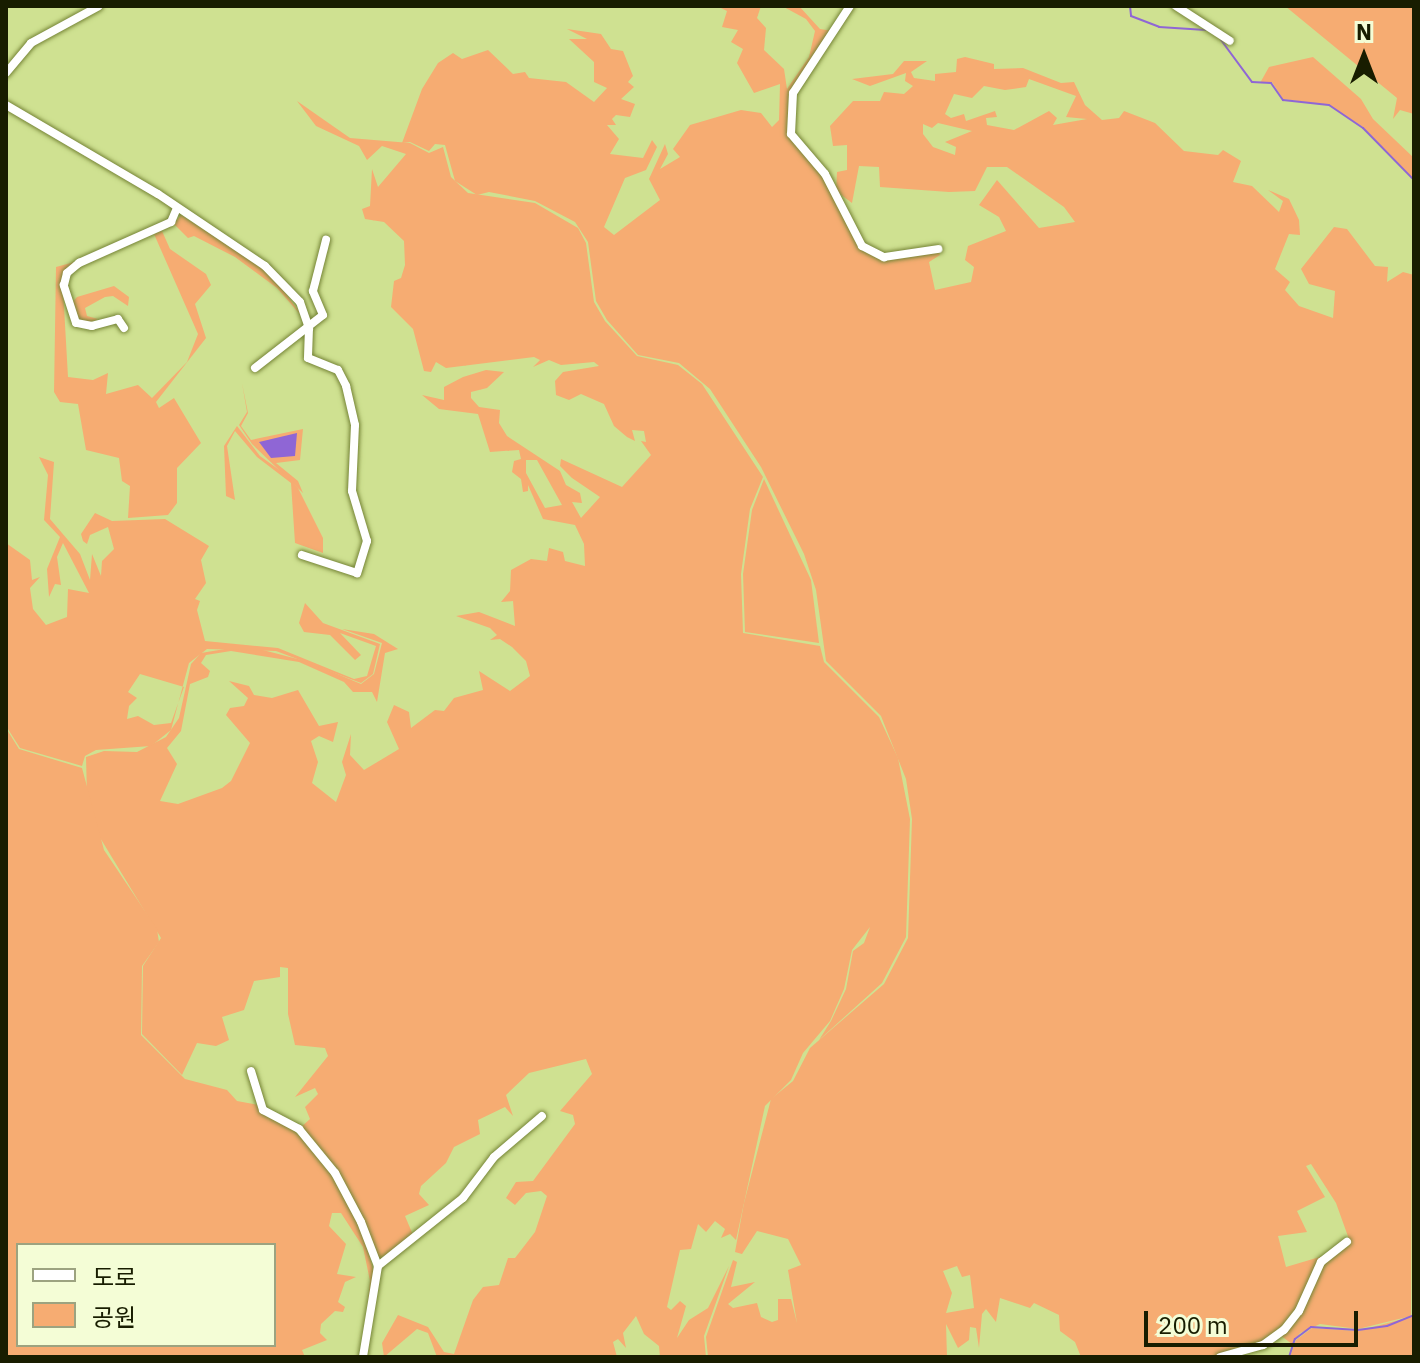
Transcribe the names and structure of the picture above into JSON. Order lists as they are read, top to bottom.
{
  "legend": ["도로", "공원"],
  "scale_bar": "200 m",
  "north": "top"
}
